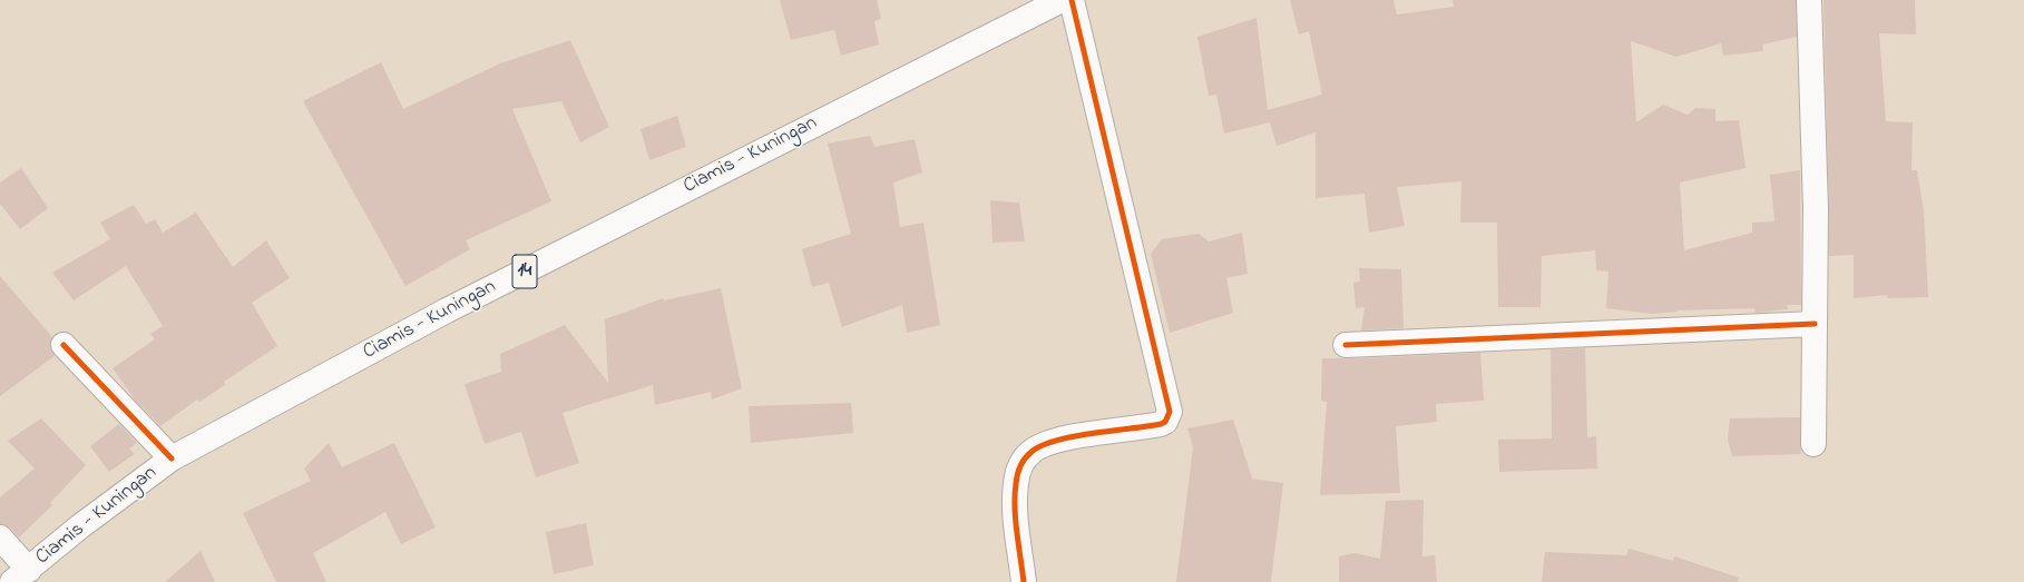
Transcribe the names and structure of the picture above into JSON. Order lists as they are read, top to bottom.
{
  "streets": {
    "main road": ["Ciamis - Kuningan", "14"]
  }
}
